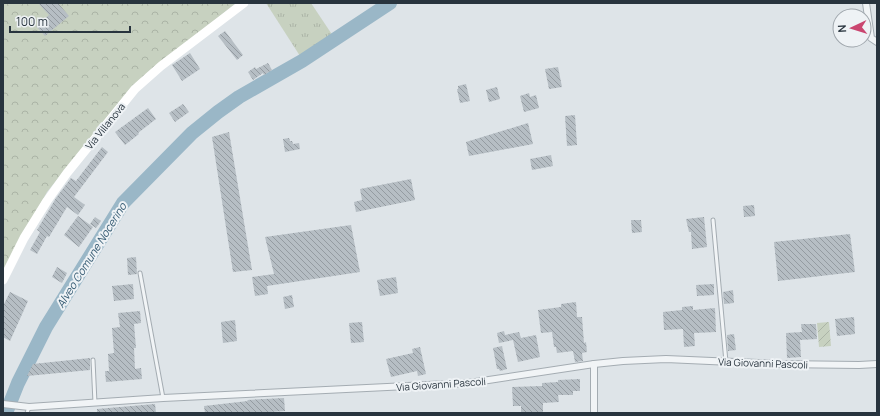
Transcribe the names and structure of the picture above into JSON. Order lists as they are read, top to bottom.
{
  "streets": {
    "main road": ["Via Villanova"],
    "street": ["Via Giovanni Pascoli"]
  },
  "water": ["Alveo Comune Nocerino"],
  "scale_bar": "100 m",
  "north": "left"
}
